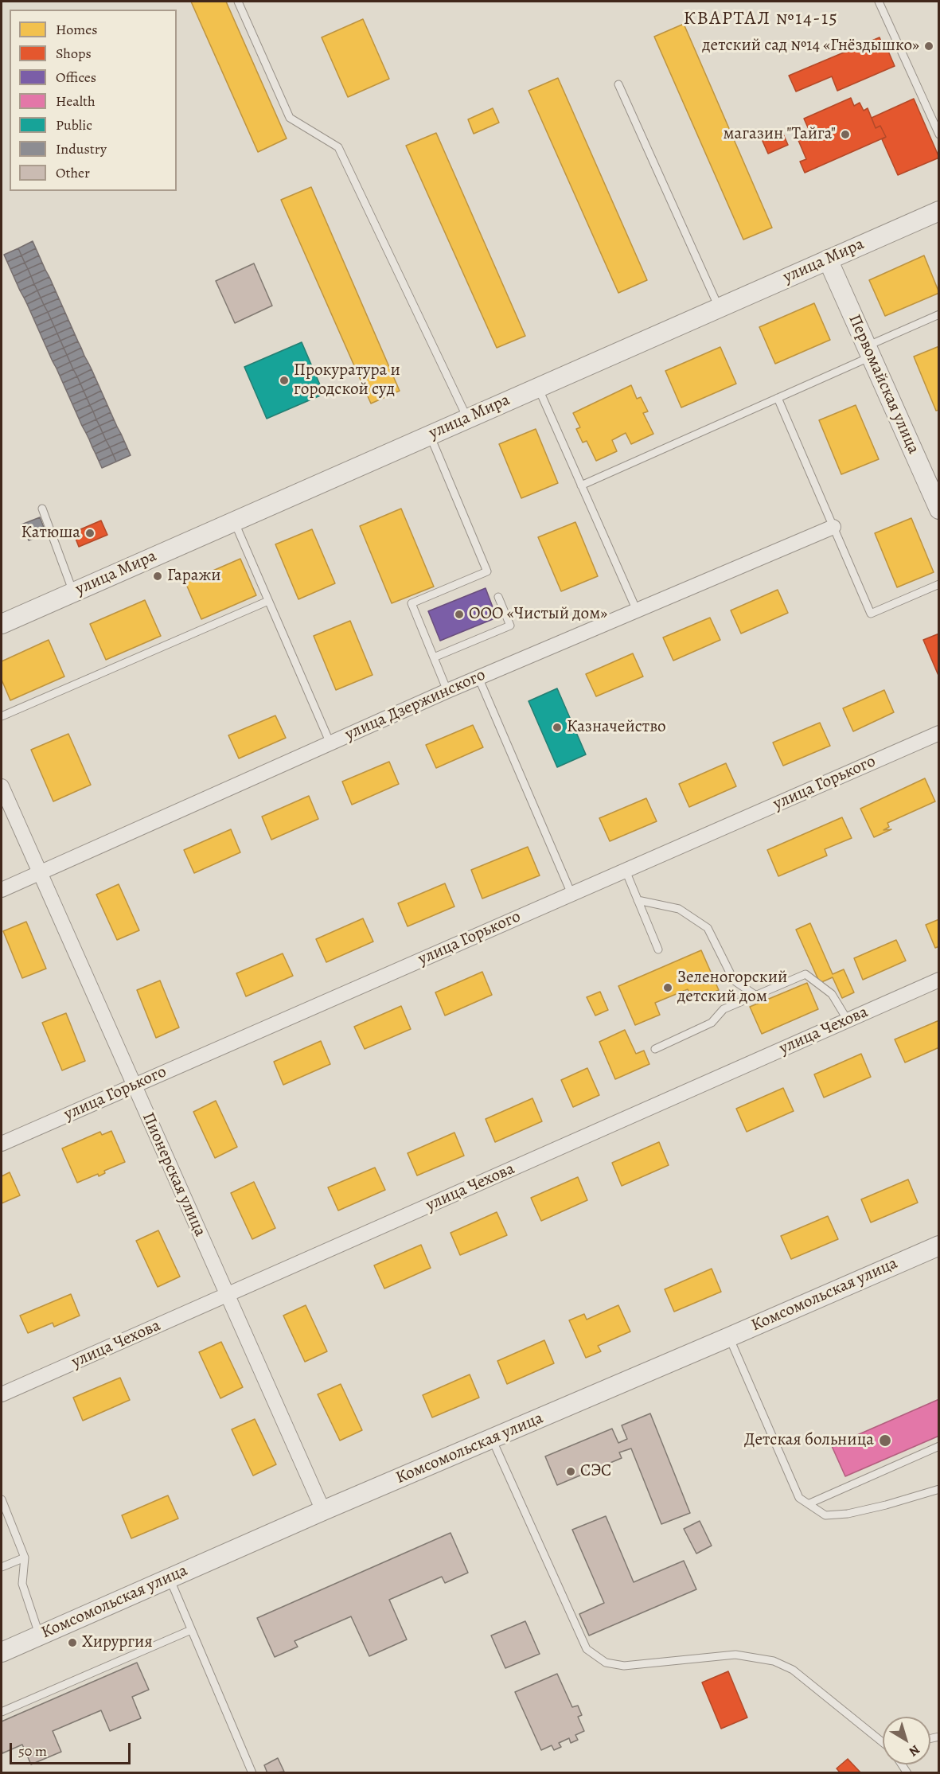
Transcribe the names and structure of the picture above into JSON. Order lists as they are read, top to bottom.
{
  "streets": {
    "street": [
      "улица Мира",
      "Первомайская улица",
      "улица Дзержинского",
      "улица Горького",
      "улица Чехова",
      "Пионерская улица",
      "Комсомольская улица"
    ]
  },
  "crossings": [
    ["улица Мира", "Первомайская улица"],
    ["улица Дзержинского", "Пионерская улица"],
    ["улица Горького", "Пионерская улица"],
    ["улица Чехова", "Пионерская улица"],
    ["Пионерская улица", "Комсомольская улица"]
  ],
  "districts": ["КВАРТАЛ №14-15"],
  "places": [
    "детский сад №14 «Гнёздышко»",
    "магазин \"Тайга\"",
    "Прокуратура и городской суд",
    "Катюша",
    "Гаражи",
    "ООО «Чистый дом»",
    "Казначейство",
    "Зеленогорский детский дом",
    "Детская больница",
    "СЭС",
    "Хирургия"
  ],
  "legend": [
    "Homes",
    "Shops",
    "Offices",
    "Health",
    "Public",
    "Industry",
    "Other"
  ],
  "scale_bar": "50 m",
  "north": "bottom right"
}
